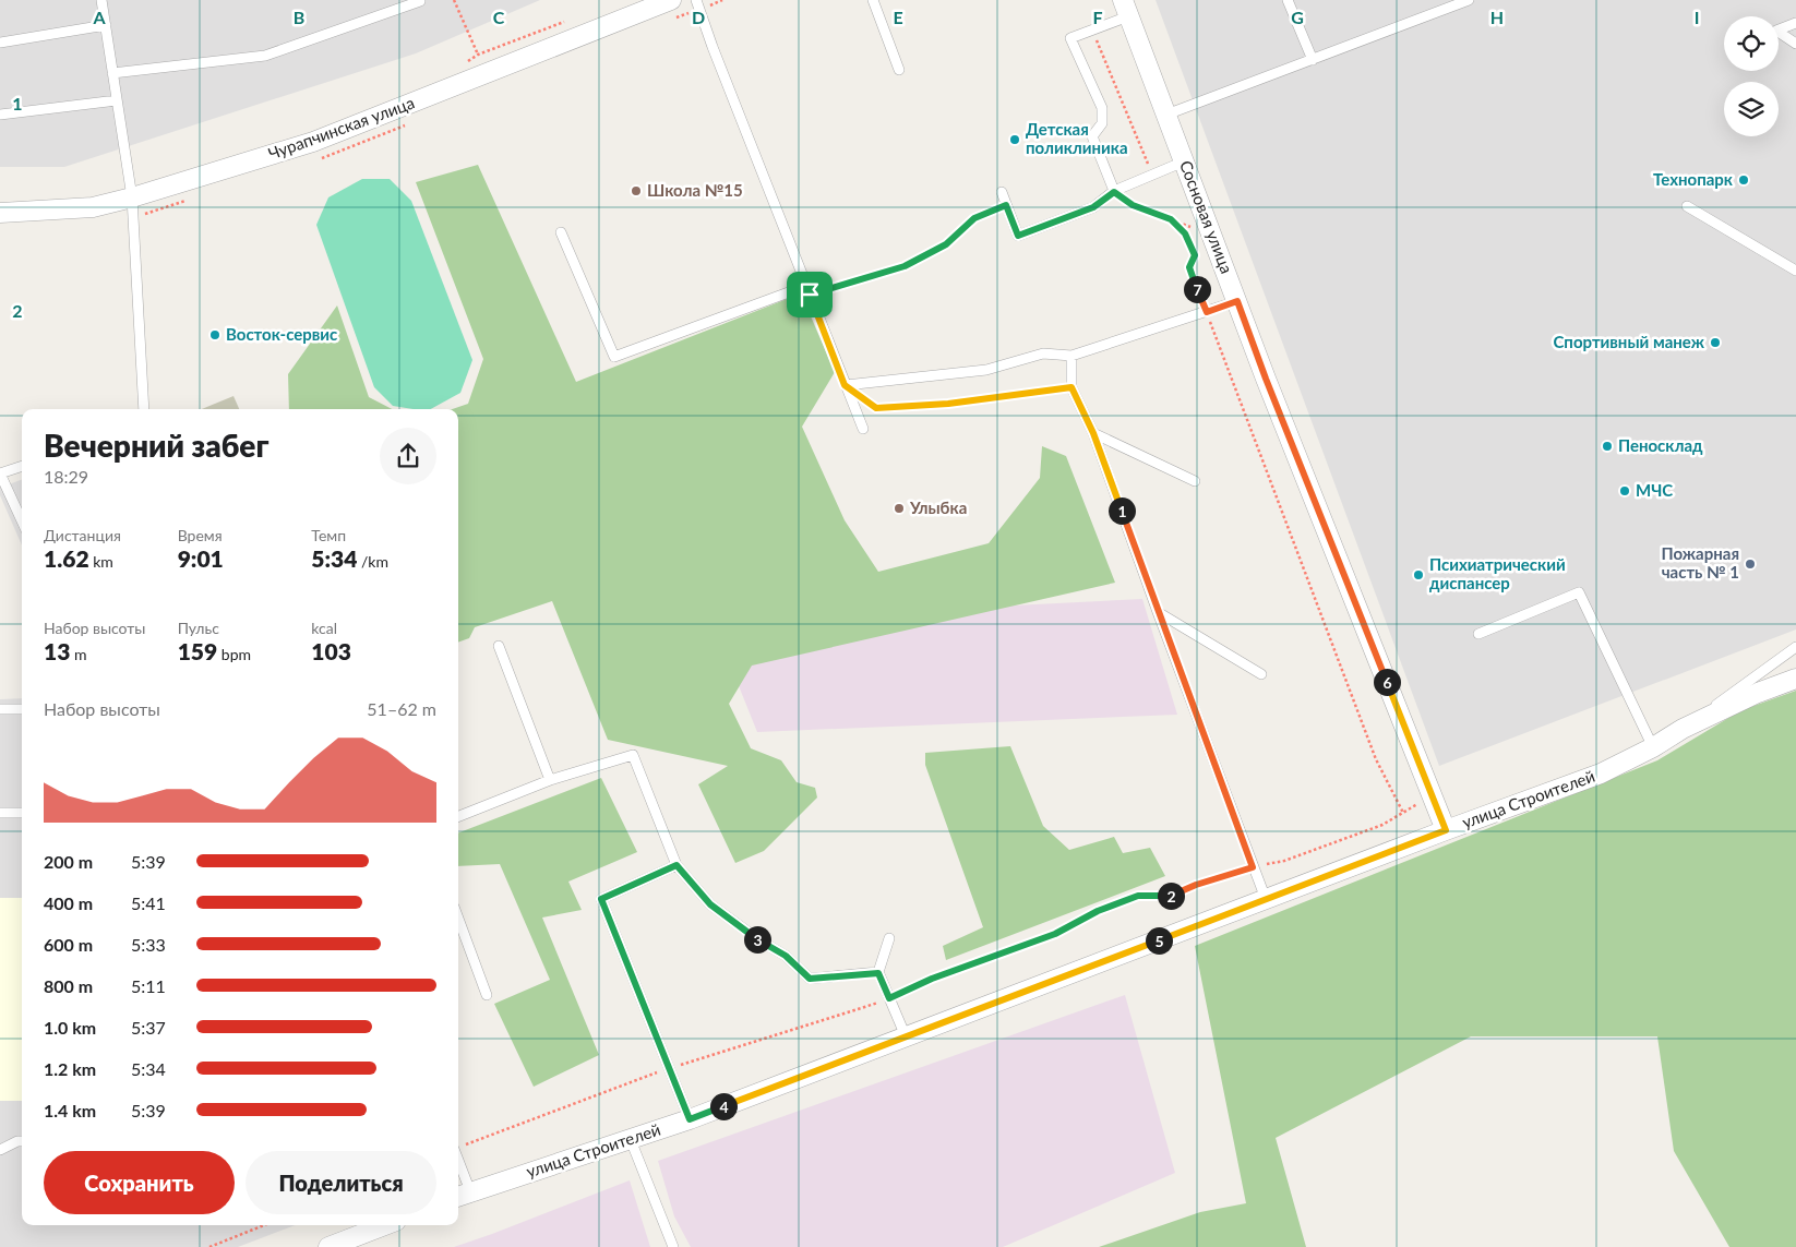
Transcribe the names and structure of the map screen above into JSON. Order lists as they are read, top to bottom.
{
  "streets": {
    "street": ["Чурапчинская улица", "Сосновая улица", "улица Строителей"]
  },
  "crossings": [
    ["Сосновая улица", "улица Строителей"]
  ],
  "places": [
    "Детская поликлиника",
    "Технопарк",
    "Школа №15",
    "Восток-сервис",
    "Спортивный манеж",
    "Пеносклад",
    "МЧС",
    "Улыбка",
    "Пожарная часть № 1",
    "Психиатрический диспансер"
  ],
  "page": {
    "pins": [
      "7",
      "1",
      "6",
      "2",
      "3",
      "5",
      "4"
    ],
    "heading": ["Вечерний забег", "18:29"],
    "stats": [
      ["Дистанция", "1.62 km"],
      ["Время", "9:01"],
      ["Темп", "5:34 /km"],
      ["Набор высоты", "13 m"],
      ["Пульс", "159 bpm"],
      ["kcal", "103"]
    ],
    "chart": ["Набор высоты", "51–62 m"],
    "list": [
      {
        "name": "200 m",
        "note": "5:39"
      },
      {
        "name": "400 m",
        "note": "5:41"
      },
      {
        "name": "600 m",
        "note": "5:33"
      },
      {
        "name": "800 m",
        "note": "5:11"
      },
      {
        "name": "1.0 km",
        "note": "5:37"
      },
      {
        "name": "1.2 km",
        "note": "5:34"
      },
      {
        "name": "1.4 km",
        "note": "5:39"
      }
    ],
    "buttons": ["Сохранить", "Поделиться"]
  },
  "grid": {
    "columns": [
      "A",
      "B",
      "C",
      "D",
      "E",
      "F",
      "G",
      "H",
      "I"
    ],
    "rows": ["1", "2"]
  }
}
